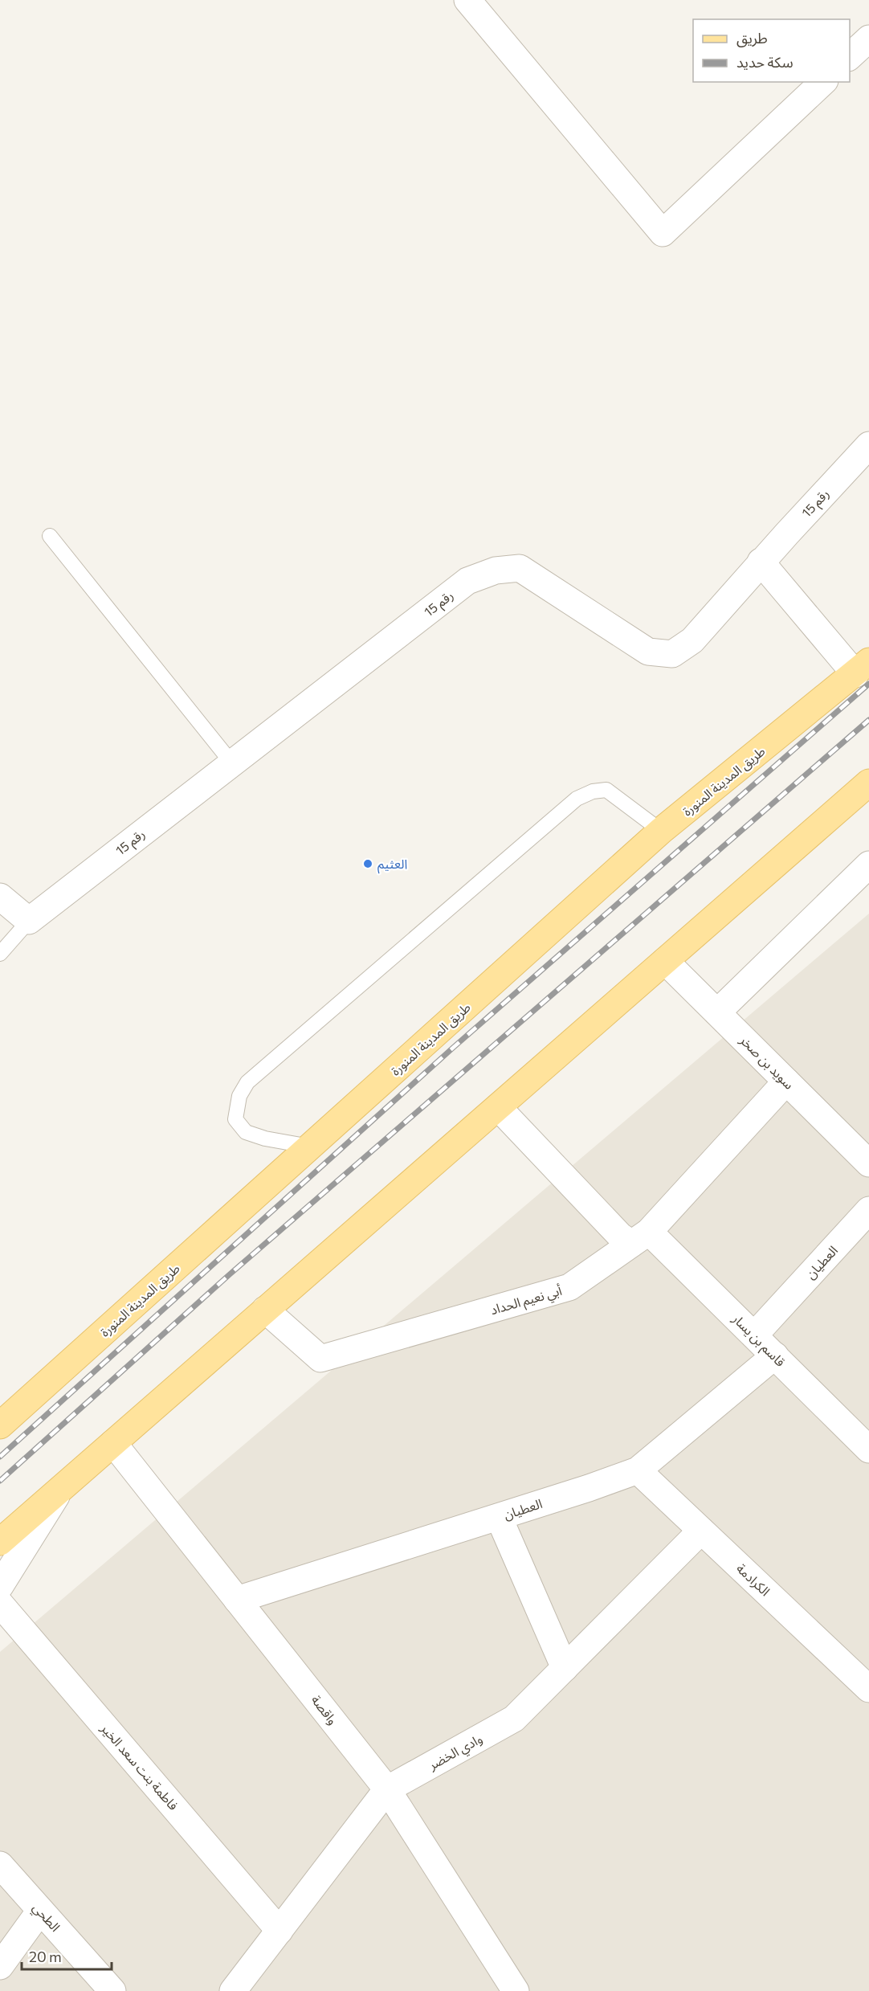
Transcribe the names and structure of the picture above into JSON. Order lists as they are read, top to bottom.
{
  "streets": {
    "main road": ["طريق المدينة المنورة"],
    "street": [
      "رقم 15",
      "سويد بن صخر",
      "العطيان",
      "أبي نعيم الحداد",
      "قاسم بن يسار",
      "الكرادمة",
      "واقصة",
      "وادي الخضر",
      "فاطمة بنت سعد الخير",
      "الطحي"
    ]
  },
  "crossings": [
    ["سويد بن صخر", "أبي نعيم الحداد"],
    ["العطيان", "قاسم بن يسار"],
    ["العطيان", "الكرادمة"],
    ["العطيان", "واقصة"],
    ["أبي نعيم الحداد", "قاسم بن يسار"],
    ["الكرادمة", "وادي الخضر"],
    ["واقصة", "وادي الخضر"],
    ["وادي الخضر", "فاطمة بنت سعد الخير"]
  ],
  "places": ["العثيم"],
  "legend": ["طريق", "سكة حديد"],
  "scale_bar": "20 m"
}
